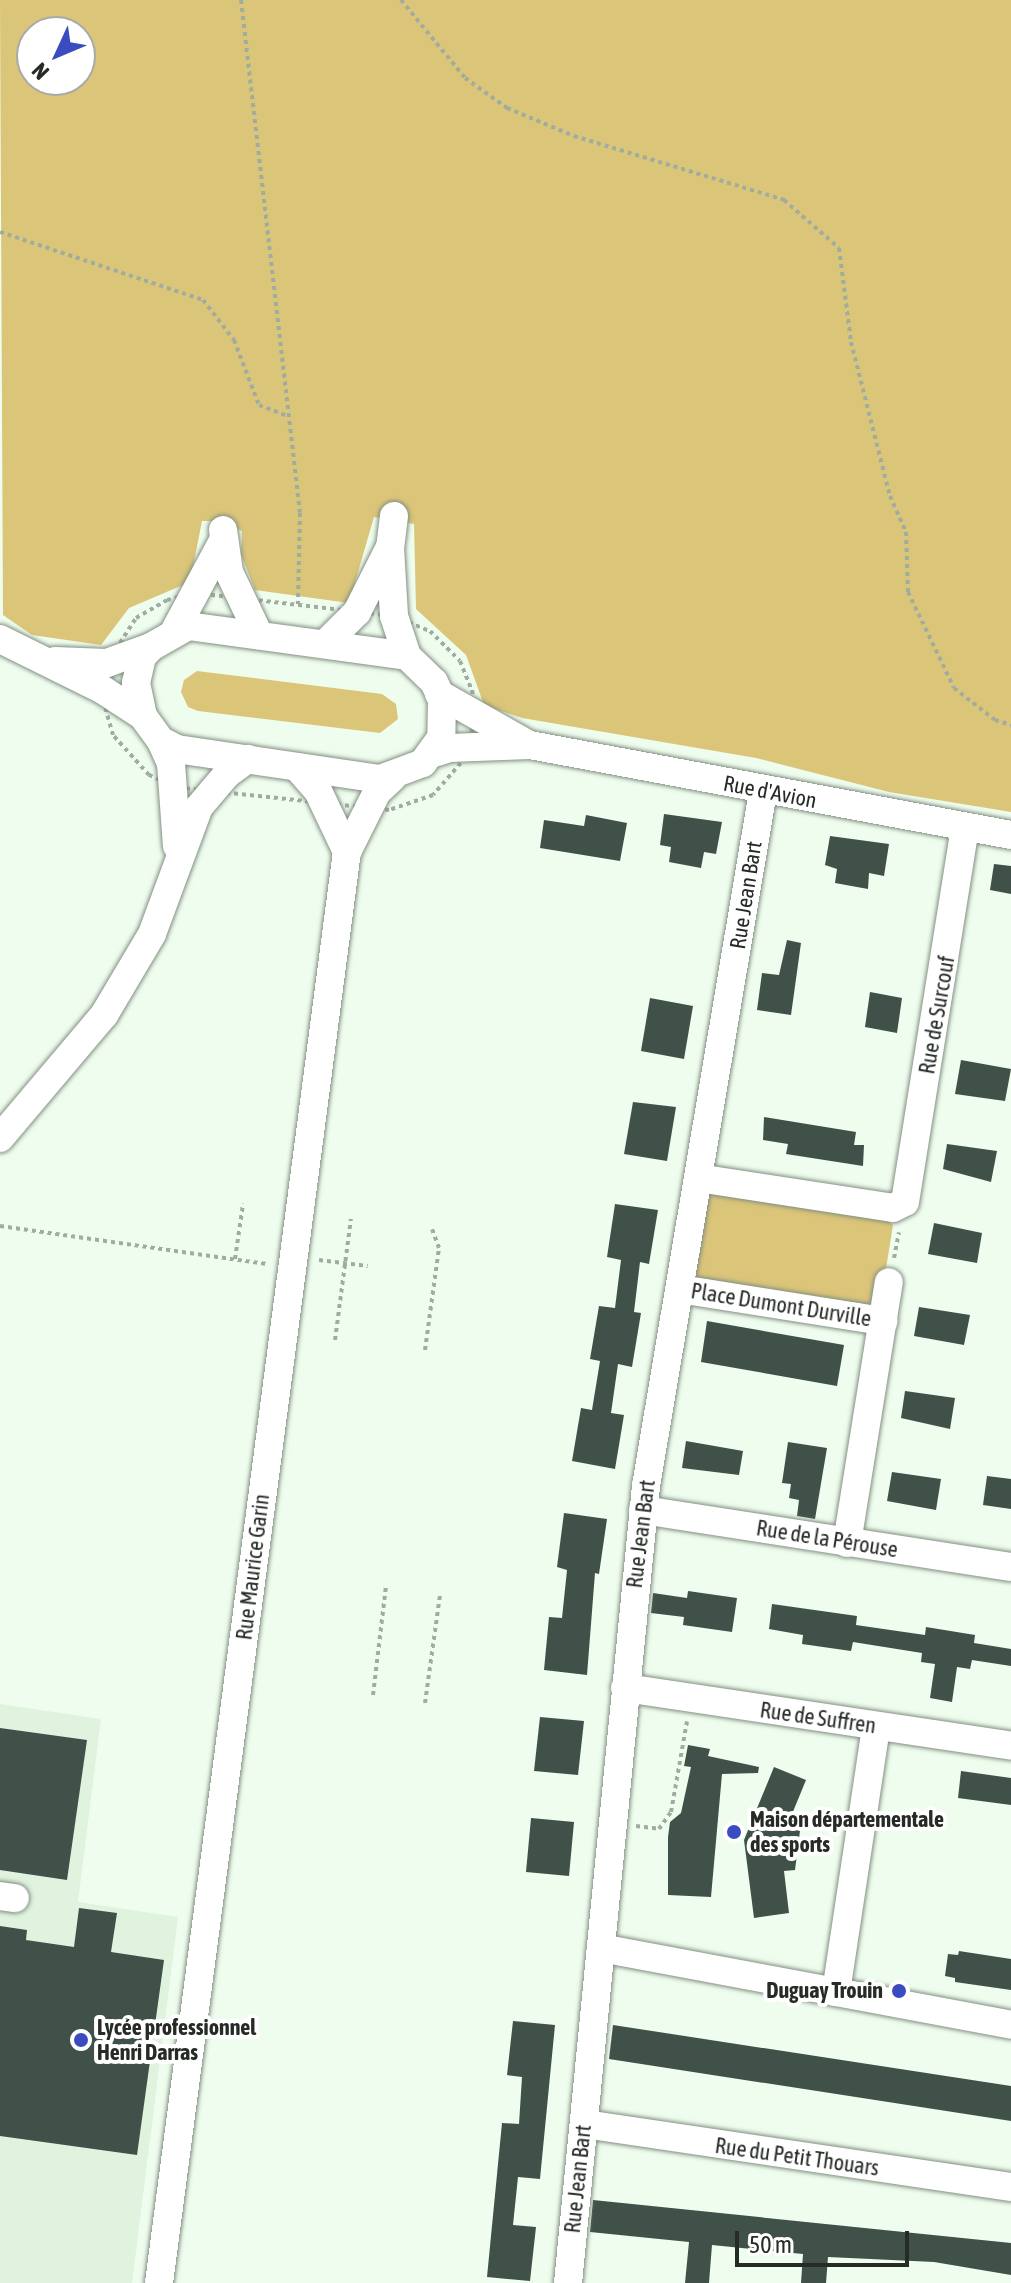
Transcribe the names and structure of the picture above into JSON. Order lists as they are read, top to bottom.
{
  "streets": {
    "street": [
      "Rue d'Avion",
      "Rue Jean Bart",
      "Rue de Surcouf",
      "Place Dumont Durville",
      "Rue de la Pérouse",
      "Rue Maurice Garin",
      "Rue de Suffren",
      "Rue du Petit Thouars"
    ]
  },
  "crossings": [
    ["Rue d'Avion", "Rue Jean Bart"],
    ["Rue d'Avion", "Rue de Surcouf"],
    ["Rue Jean Bart", "Place Dumont Durville"],
    ["Rue Jean Bart", "Rue de la Pérouse"],
    ["Rue Jean Bart", "Rue de Suffren"],
    ["Rue Jean Bart", "Rue du Petit Thouars"]
  ],
  "places": ["Maison départementale des sports", "Duguay Trouin", "Lycée professionnel Henri Darras"],
  "scale_bar": "50 m",
  "north": "bottom left"
}
